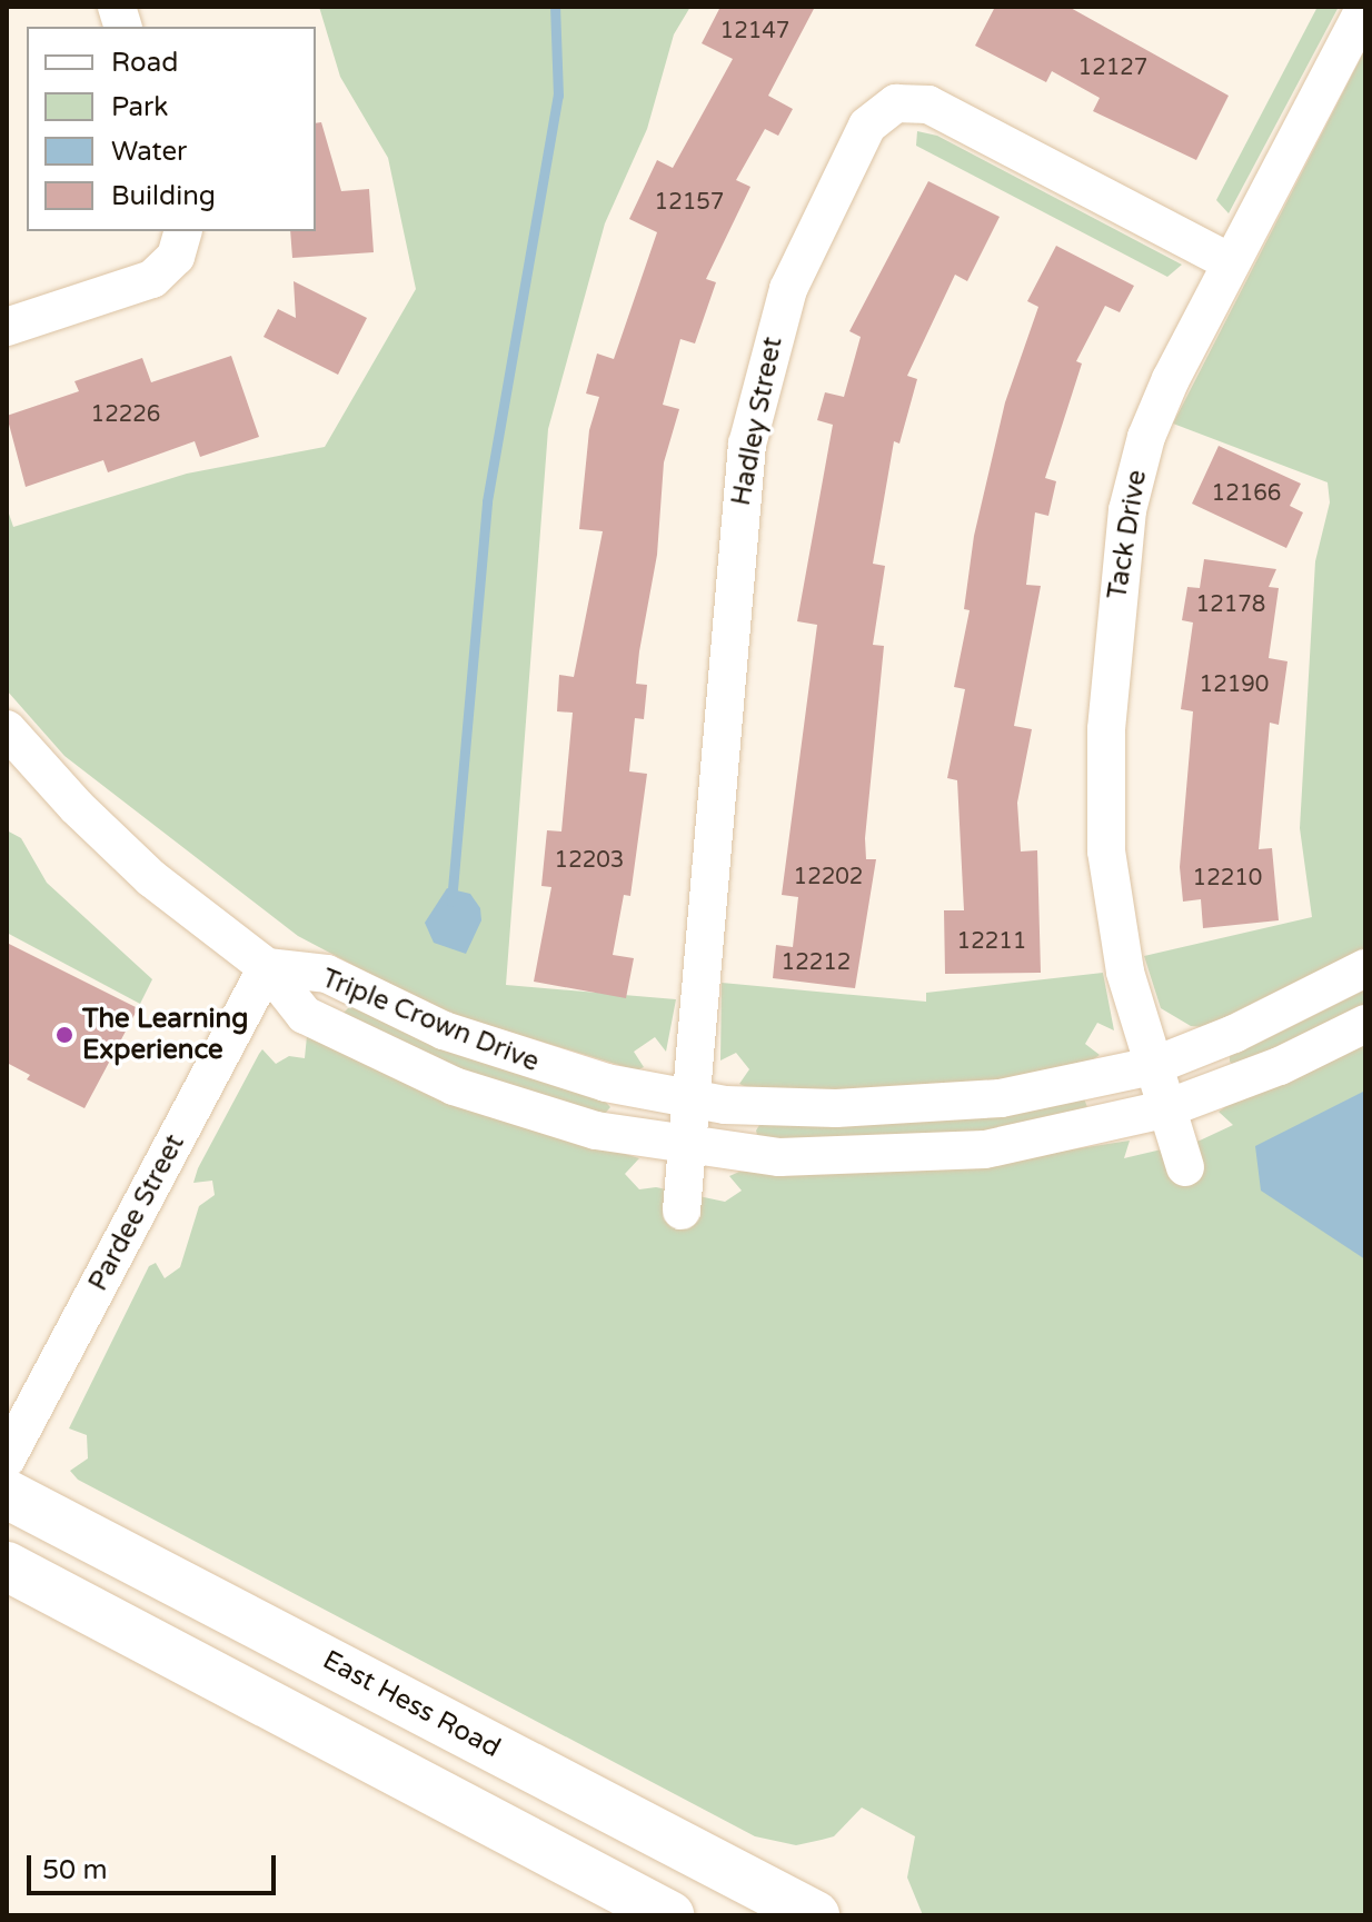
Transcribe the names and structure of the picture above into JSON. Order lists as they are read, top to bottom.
{
  "streets": {
    "main road": ["East Hess Road"],
    "street": [
      "Hadley Street",
      "Tack Drive",
      "Triple Crown Drive",
      "Pardee Street"
    ]
  },
  "crossings": [
    ["Hadley Street", "Tack Drive"],
    ["Hadley Street", "Triple Crown Drive"],
    ["Tack Drive", "Triple Crown Drive"],
    ["Triple Crown Drive", "Pardee Street"]
  ],
  "places": ["The Learning Experience"],
  "house_numbers": [
    "12147",
    "12127",
    "12157",
    "12226",
    "12166",
    "12178",
    "12190",
    "12203",
    "12202",
    "12210",
    "12211",
    "12212"
  ],
  "legend": [
    "Road",
    "Park",
    "Water",
    "Building"
  ],
  "scale_bar": "50 m"
}
